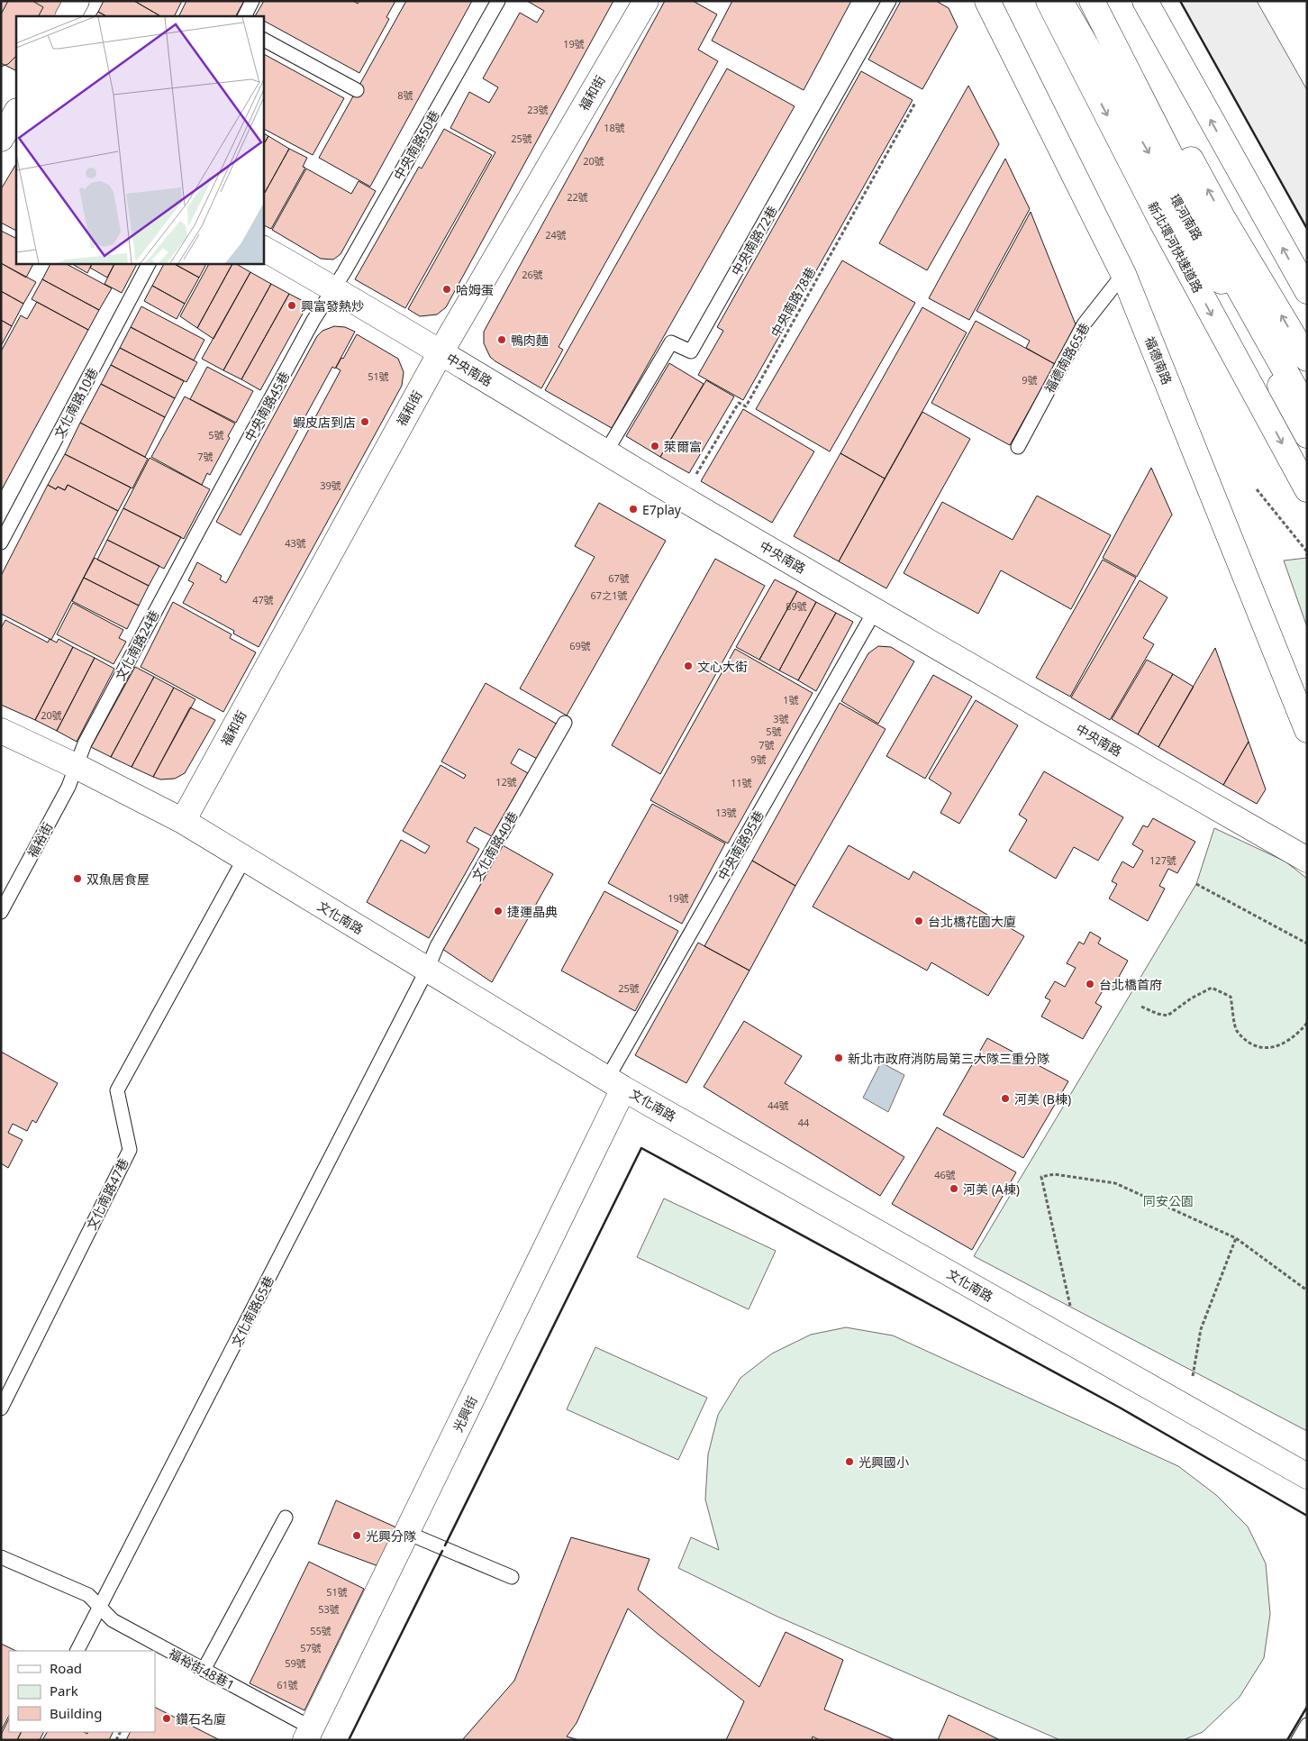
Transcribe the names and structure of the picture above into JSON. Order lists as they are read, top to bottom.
{
  "streets": {
    "main road": [
      "福和街",
      "環河南路",
      "新北環河快速道路",
      "福德南路",
      "中央南路",
      "文化南路",
      "光興街"
    ],
    "lane": [
      "中央南路50巷",
      "中央南路72巷",
      "福德南路65巷",
      "文化南路10巷",
      "中央南路45巷",
      "文化南路24巷",
      "福裕街",
      "中央南路95巷",
      "文化南路40巷",
      "文化南路47巷",
      "文化南路65巷",
      "福裕街48巷1"
    ],
    "path": ["中央南路78巷"]
  },
  "crossings": [
    ["福和街", "中央南路"],
    ["福和街", "文化南路"],
    ["中央南路50巷", "中央南路"],
    ["中央南路50巷", "中央南路45巷"],
    ["中央南路72巷", "中央南路"],
    ["中央南路78巷", "中央南路"],
    ["福德南路65巷", "福德南路"],
    ["中央南路", "中央南路45巷"],
    ["中央南路", "中央南路95巷"],
    ["中央南路45巷", "文化南路24巷"],
    ["文化南路24巷", "福裕街"],
    ["文化南路24巷", "文化南路"],
    ["福裕街", "文化南路"],
    ["中央南路95巷", "文化南路"],
    ["中央南路95巷", "光興街"],
    ["文化南路40巷", "文化南路"],
    ["文化南路40巷", "文化南路65巷"],
    ["文化南路", "文化南路47巷"],
    ["文化南路", "文化南路65巷"],
    ["文化南路", "光興街"],
    ["文化南路65巷", "福裕街48巷1"],
    ["光興街", "福裕街48巷1"]
  ],
  "parks": ["同安公園"],
  "places": [
    "哈姆蛋",
    "興富發熱炒",
    "鴨肉麵",
    "蝦皮店到店",
    "萊爾富",
    "E7play",
    "文心大街",
    "双魚居食屋",
    "捷運晶典",
    "台北橋花園大廈",
    "台北橋首府",
    "新北市政府消防局第三大隊三重分隊",
    "河美 (B棟)",
    "河美 (A棟)",
    "光興國小",
    "光興分隊",
    "鑽石名廈"
  ],
  "house_numbers": [
    "19號",
    "8號",
    "23號",
    "18號",
    "25號",
    "20號",
    "22號",
    "24號",
    "26號",
    "51號",
    "9號",
    "5號",
    "7號",
    "39號",
    "43號",
    "67號",
    "67之1號",
    "47號",
    "89號",
    "69號",
    "1號",
    "20號",
    "3號",
    "5號",
    "7號",
    "9號",
    "12號",
    "11號",
    "13號",
    "127號",
    "19號",
    "25號",
    "44號",
    "44",
    "46號",
    "51號",
    "53號",
    "55號",
    "57號",
    "59號",
    "61號"
  ],
  "legend": ["Road", "Park", "Building"]
}
